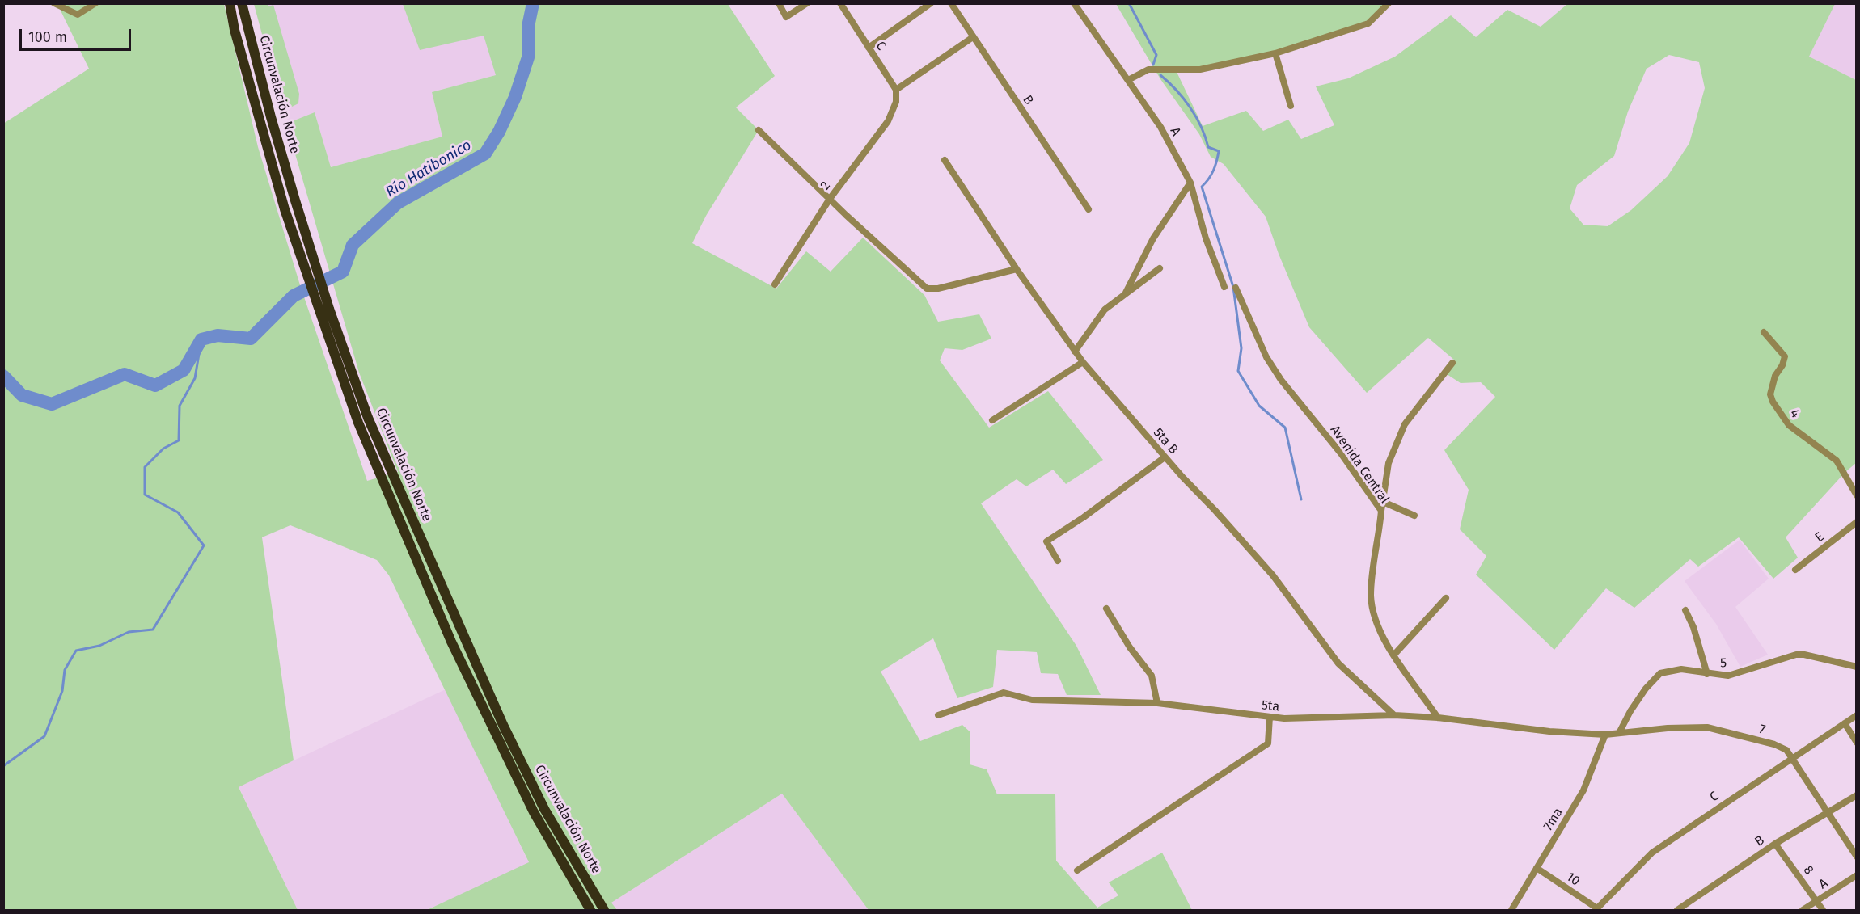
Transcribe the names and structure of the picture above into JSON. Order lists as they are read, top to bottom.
{
  "streets": {
    "highway": ["Circunvalación Norte"],
    "street": [
      "C",
      "B",
      "A",
      "2",
      "4",
      "5ta B",
      "Avenida Central",
      "E",
      "5",
      "5ta",
      "7",
      "7ma",
      "8",
      "10"
    ]
  },
  "crossings": [
    ["C", "2"],
    ["C", "7"],
    ["C", "10"],
    ["B", "7"],
    ["B", "8"],
    ["A", "8"],
    ["5ta B", "5ta"],
    ["Avenida Central", "5ta"],
    ["5", "7"],
    ["5ta", "7"],
    ["5ta", "7ma"],
    ["7", "7ma"],
    ["7ma", "10"]
  ],
  "water": ["Río Hatibonico"],
  "scale_bar": "100 m"
}
